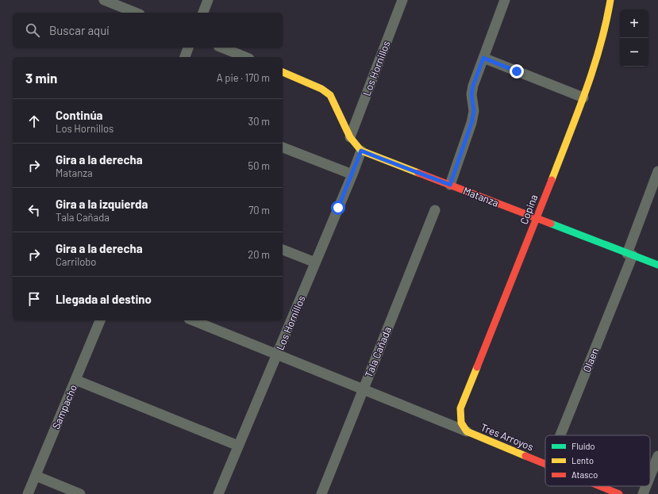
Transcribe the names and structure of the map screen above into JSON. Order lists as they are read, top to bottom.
{
  "streets": {
    "street": [
      "Los Hornillos",
      "Matanza",
      "Copina",
      "Tala Cañada",
      "Olaen",
      "Sampacho",
      "Tres Arroyos"
    ]
  },
  "crossings": [
    ["Los Hornillos", "Matanza"],
    ["Matanza", "Copina"],
    ["Matanza", "Olaen"],
    ["Copina", "Tres Arroyos"]
  ],
  "legend": ["Fluido", "Lento", "Atasco"],
  "page": {
    "map_buttons": ["+", "−"],
    "search": "Buscar aquí",
    "heading": ["3 min", "A pie · 170 m"],
    "list": [
      ["Continúa", "Los Hornillos", "30 m"],
      ["Gira a la derecha", "Matanza", "50 m"],
      ["Gira a la izquierda", "Tala Cañada", "70 m"],
      ["Gira a la derecha", "Carrilobo", "20 m"],
      "Llegada al destino"
    ]
  }
}
